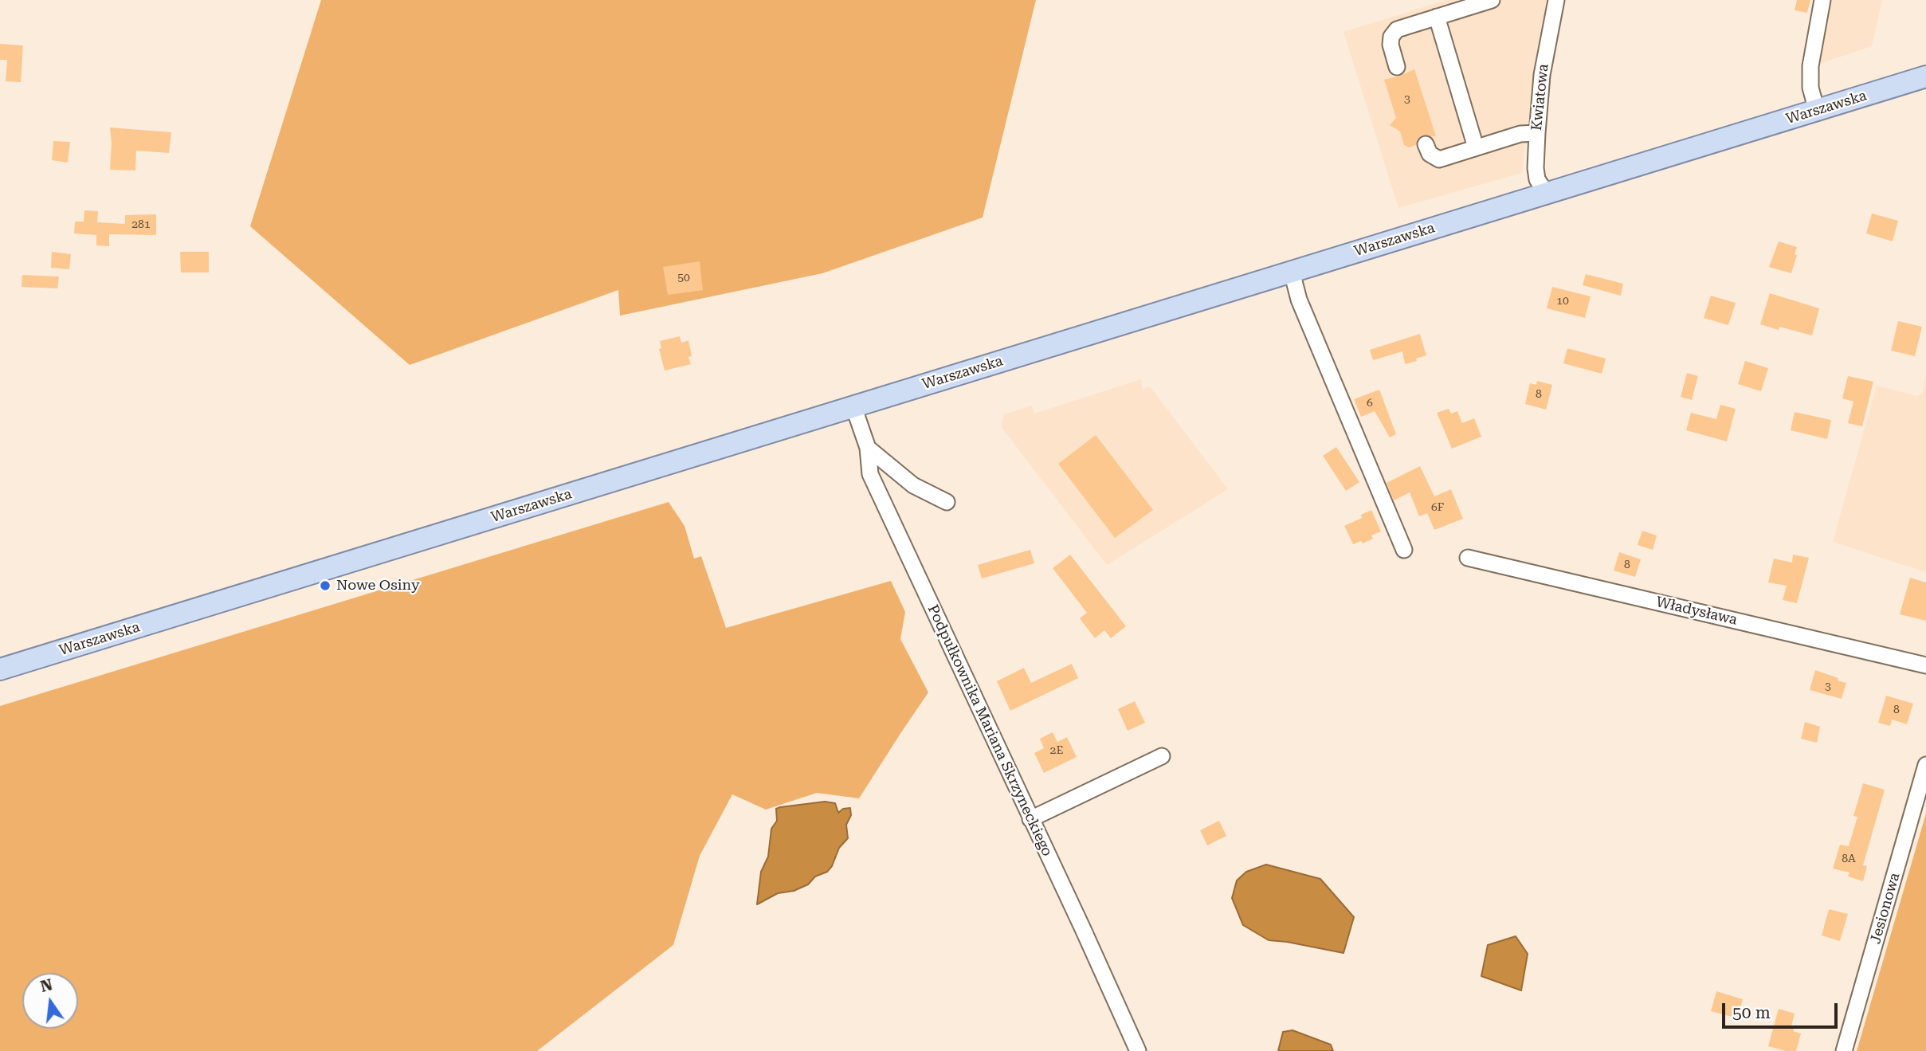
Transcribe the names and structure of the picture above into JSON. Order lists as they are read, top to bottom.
{
  "streets": {
    "main road": ["Warszawska"],
    "street": [
      "Kwiatowa",
      "Władysława",
      "Podpułkownika Mariana Skrzyneckiego",
      "Jesionowa"
    ]
  },
  "crossings": [
    ["Kwiatowa", "Warszawska"],
    ["Warszawska", "Podpułkownika Mariana Skrzyneckiego"]
  ],
  "places": ["Nowe Osiny"],
  "house_numbers": [
    "3",
    "281",
    "50",
    "10",
    "8",
    "6",
    "6F",
    "8",
    "3",
    "8",
    "2E",
    "8A"
  ],
  "scale_bar": "50 m",
  "north": "top"
}
